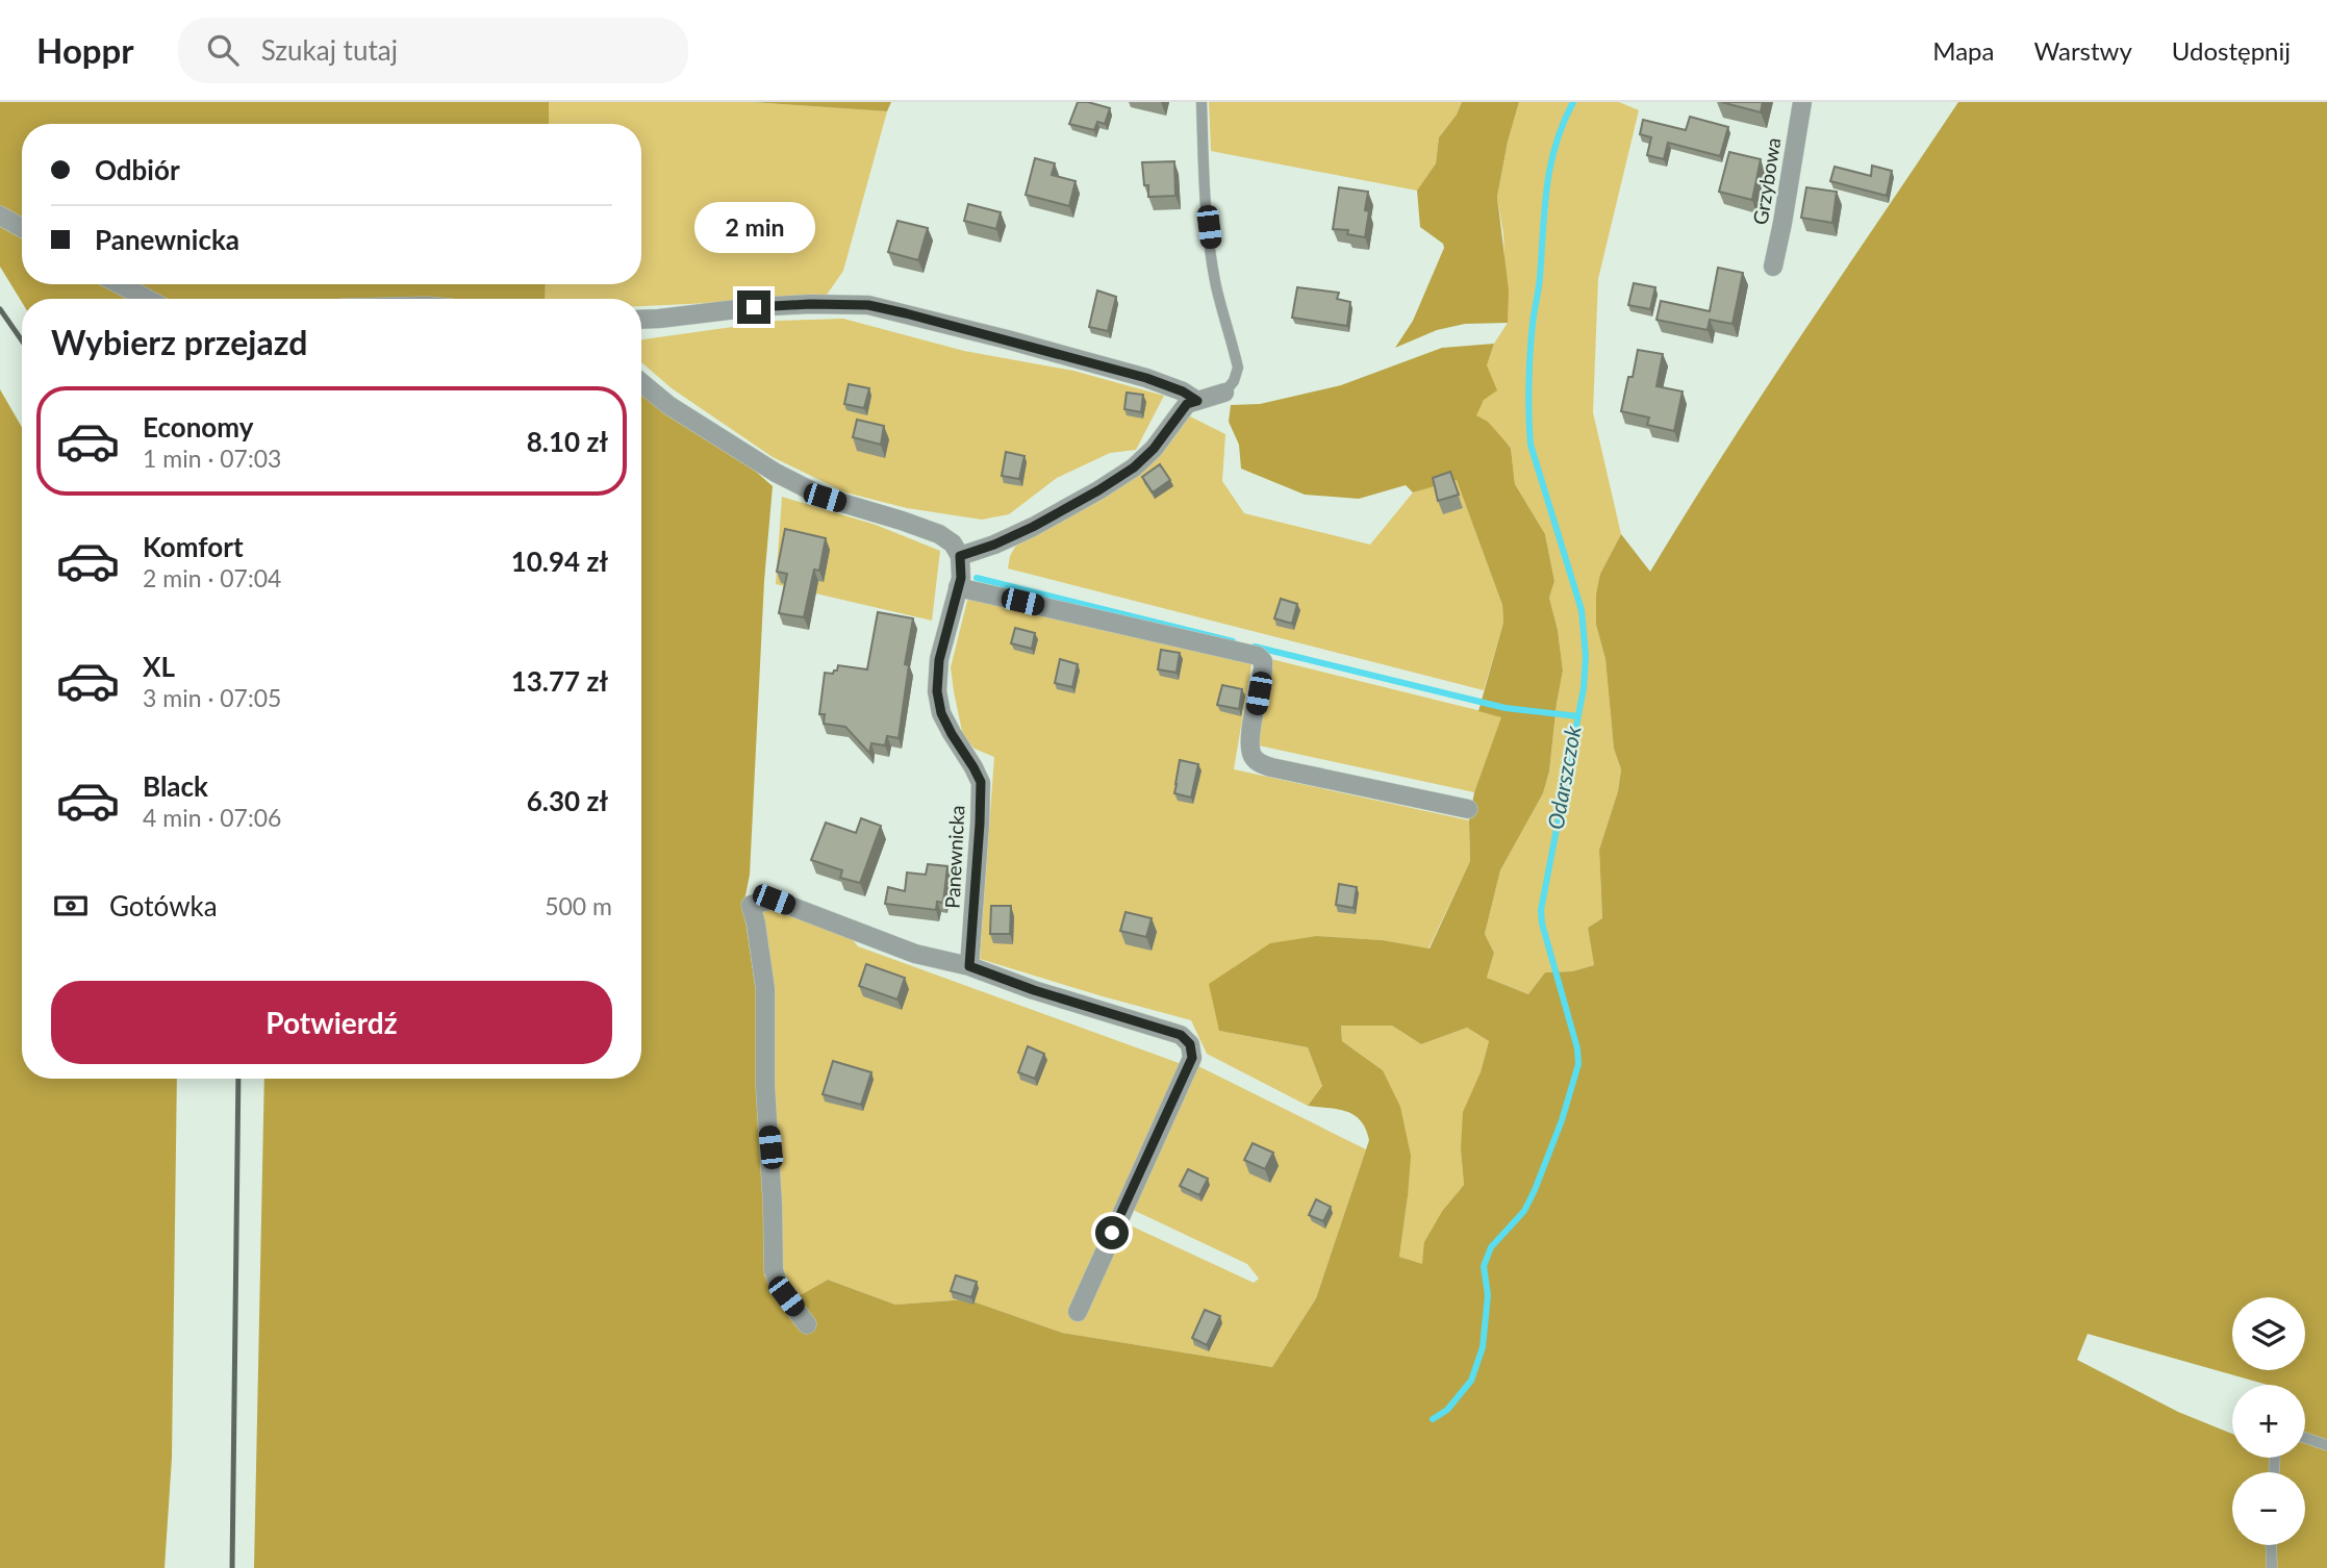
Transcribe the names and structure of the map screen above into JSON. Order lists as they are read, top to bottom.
{
  "streets": {
    "street": ["Grzybowa", "Panewnicka"]
  },
  "water": ["Odarszczok"],
  "page": {
    "header": "Hoppr",
    "search": "Szukaj tutaj",
    "nav": ["Mapa", "Warstwy", "Udostępnij"],
    "banner": ["Odbiór", "Panewnicka"],
    "bubble": "2 min",
    "heading": "Wybierz przejazd",
    "list": [
      {
        "name": "Economy",
        "note": "1 min · 07:03",
        "value": "8.10 zł"
      },
      {
        "name": "Komfort",
        "note": "2 min · 07:04",
        "value": "10.94 zł"
      },
      {
        "name": "XL",
        "note": "3 min · 07:05",
        "value": "13.77 zł"
      },
      {
        "name": "Black",
        "note": "4 min · 07:06",
        "value": "6.30 zł"
      }
    ],
    "pay": ["Gotówka", "500 m"],
    "buttons": "Potwierdź",
    "map_buttons": ["+", "−"]
  }
}
